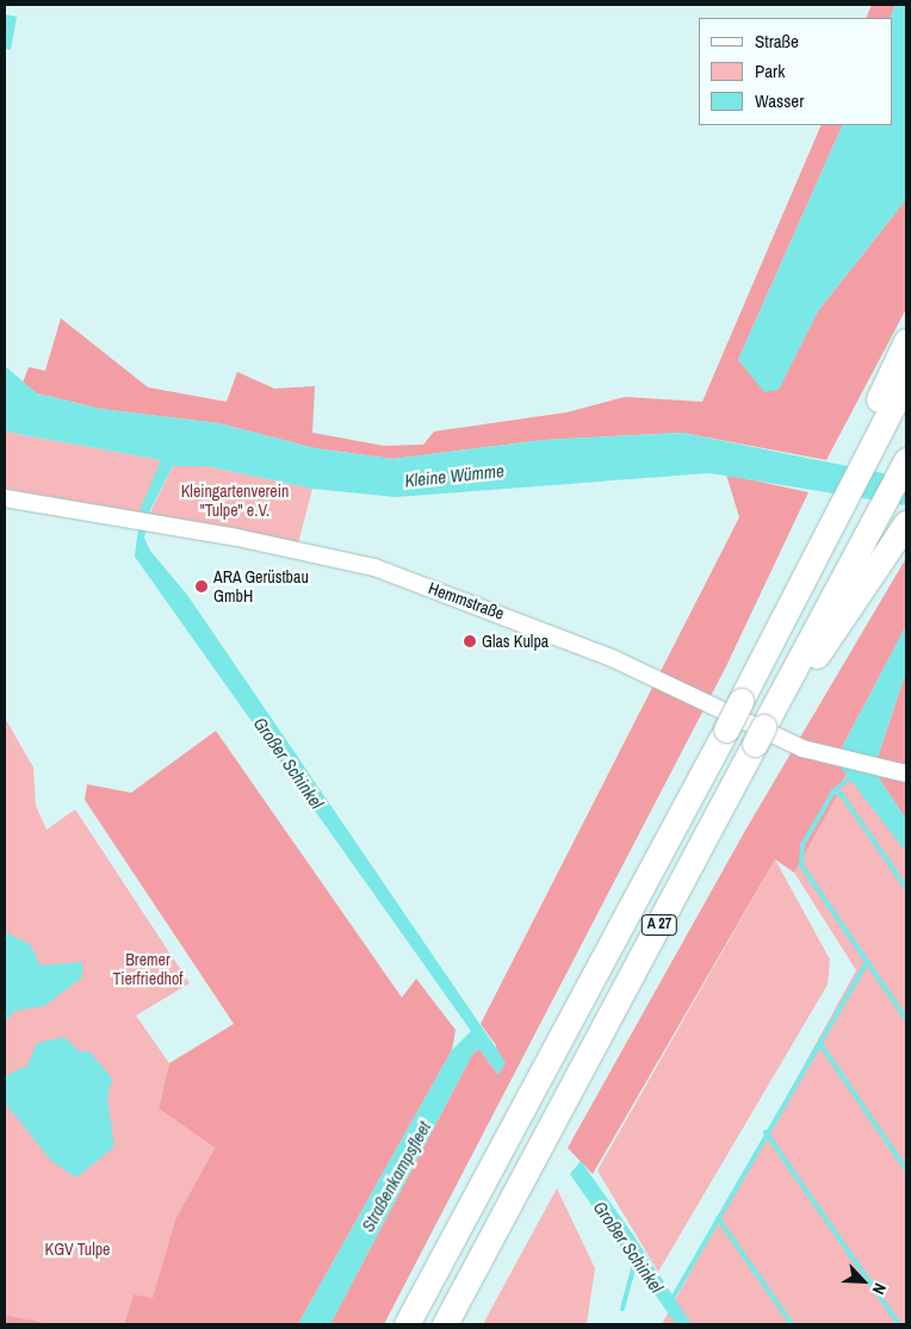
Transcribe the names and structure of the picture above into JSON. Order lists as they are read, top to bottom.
{
  "streets": {
    "highway": ["A 27"],
    "street": ["Hemmstraße"]
  },
  "water": ["Kleine Wümme", "Großer Schinkel", "Straßenkampsfleet"],
  "parks": ["Kleingartenverein \"Tulpe\" e.V.", "Bremer Tierfriedhof", "KGV Tulpe"],
  "places": ["ARA Gerüstbau GmbH", "Glas Kulpa"],
  "legend": ["Straße", "Park", "Wasser"],
  "north": "bottom right"
}
